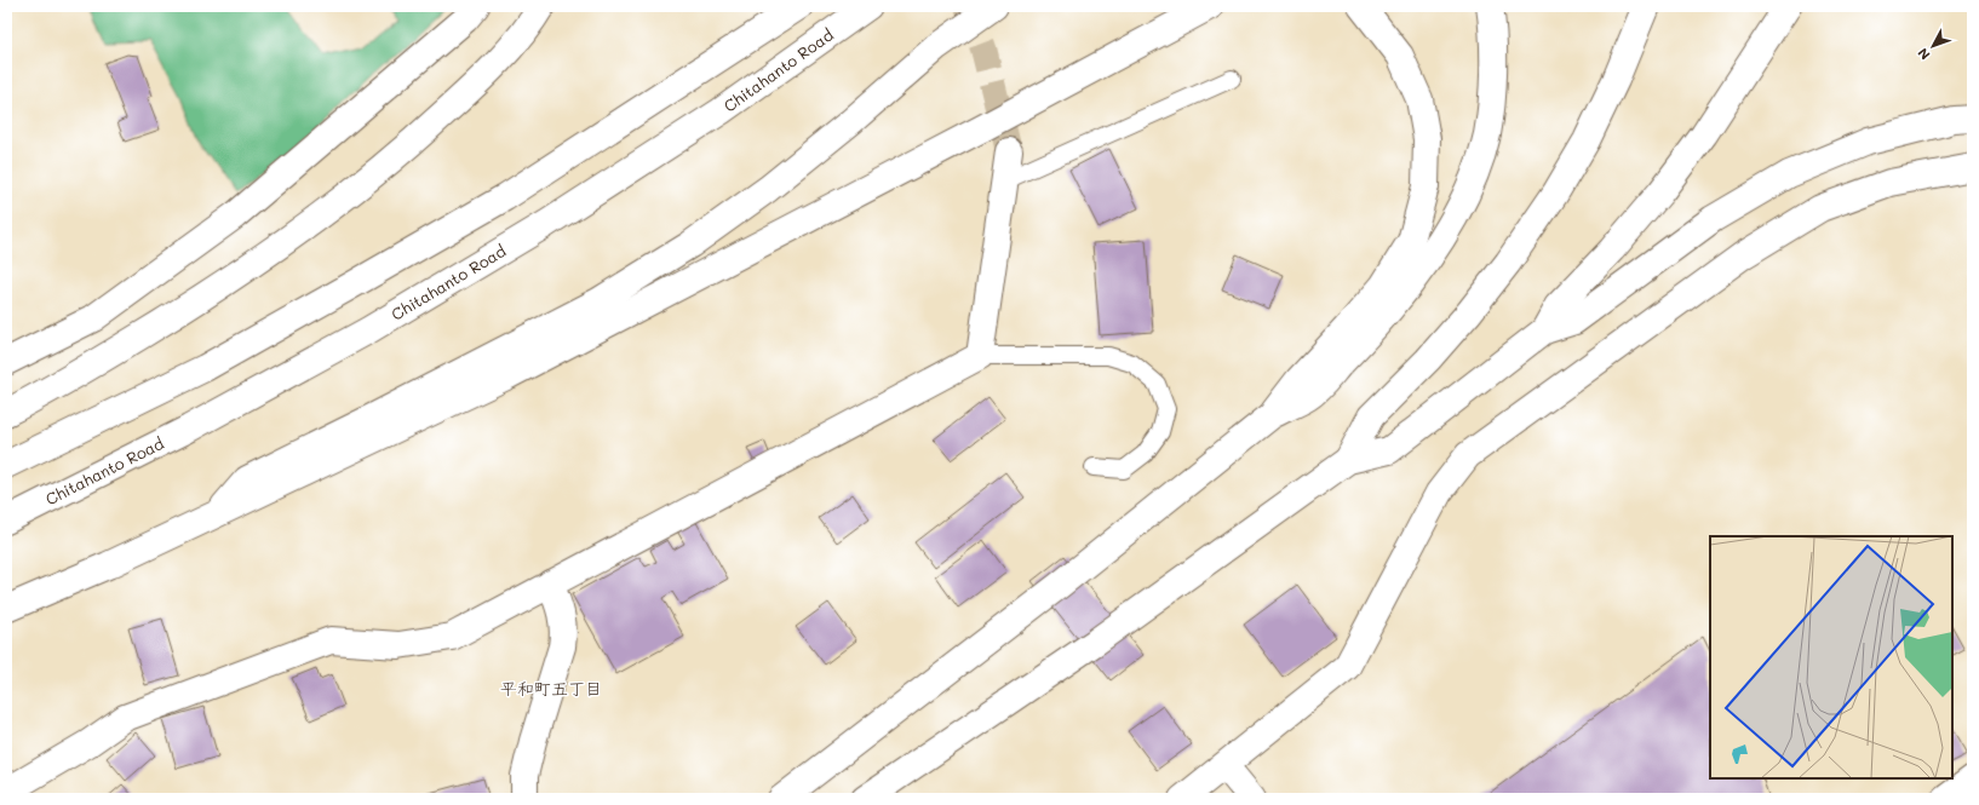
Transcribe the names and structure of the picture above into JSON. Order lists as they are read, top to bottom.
{
  "streets": {
    "main road": ["Chitahanto Road"]
  },
  "districts": ["平和町五丁目"],
  "north": "bottom left"
}
